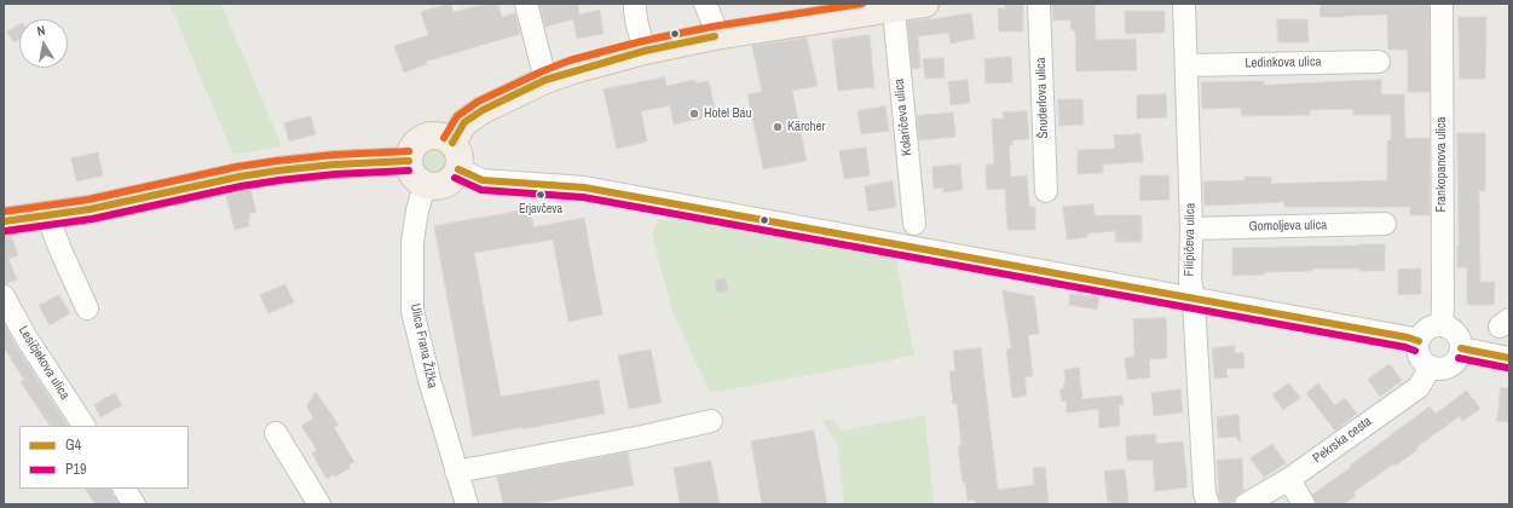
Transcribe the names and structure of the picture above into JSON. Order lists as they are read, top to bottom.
{
  "streets": {
    "street": [
      "Ledinkova ulica",
      "Šnuderlova ulica",
      "Kolaričeva ulica",
      "Frankopanova ulica",
      "Gomoljeva ulica",
      "Filipičeva ulica",
      "Ulica Frana Žižka",
      "Lesičjekova ulica",
      "Pekrska cesta"
    ]
  },
  "crossings": [
    ["Ledinkova ulica", "Filipičeva ulica"],
    ["Frankopanova ulica", "Pekrska cesta"],
    ["Gomoljeva ulica", "Filipičeva ulica"]
  ],
  "places": ["Hotel Bau", "Kärcher", "Erjavčeva"],
  "lines": ["transit line G4", "transit line P19"],
  "legend": ["G4", "P19"],
  "north": "top"
}
